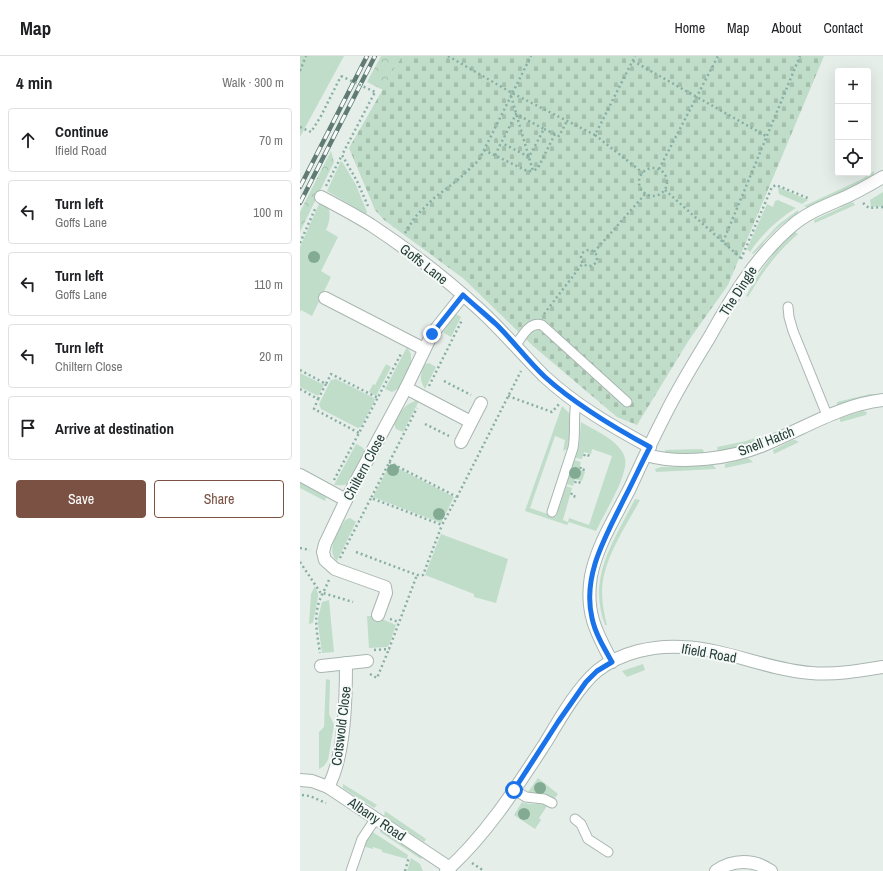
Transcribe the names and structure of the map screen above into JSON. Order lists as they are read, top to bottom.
{
  "streets": {
    "street": [
      "Goffs Lane",
      "The Dingle",
      "Snell Hatch",
      "Chiltern Close",
      "Ifield Road",
      "Cotswold Close",
      "Albany Road"
    ]
  },
  "crossings": [
    ["Goffs Lane", "The Dingle"],
    ["Goffs Lane", "Snell Hatch"],
    ["Goffs Lane", "Chiltern Close"],
    ["The Dingle", "Snell Hatch"],
    ["Ifield Road", "Albany Road"],
    ["Cotswold Close", "Albany Road"]
  ],
  "page": {
    "header": "Map",
    "nav": [
      "Home",
      "Map",
      "About",
      "Contact"
    ],
    "heading": ["4 min", "Walk · 300 m"],
    "map_buttons": ["+", "−"],
    "list": [
      ["Continue", "Ifield Road", "70 m"],
      ["Turn left", "Goffs Lane", "100 m"],
      ["Turn left", "Goffs Lane", "110 m"],
      ["Turn left", "Chiltern Close", "20 m"],
      "Arrive at destination"
    ],
    "buttons": ["Save", "Share"]
  }
}
